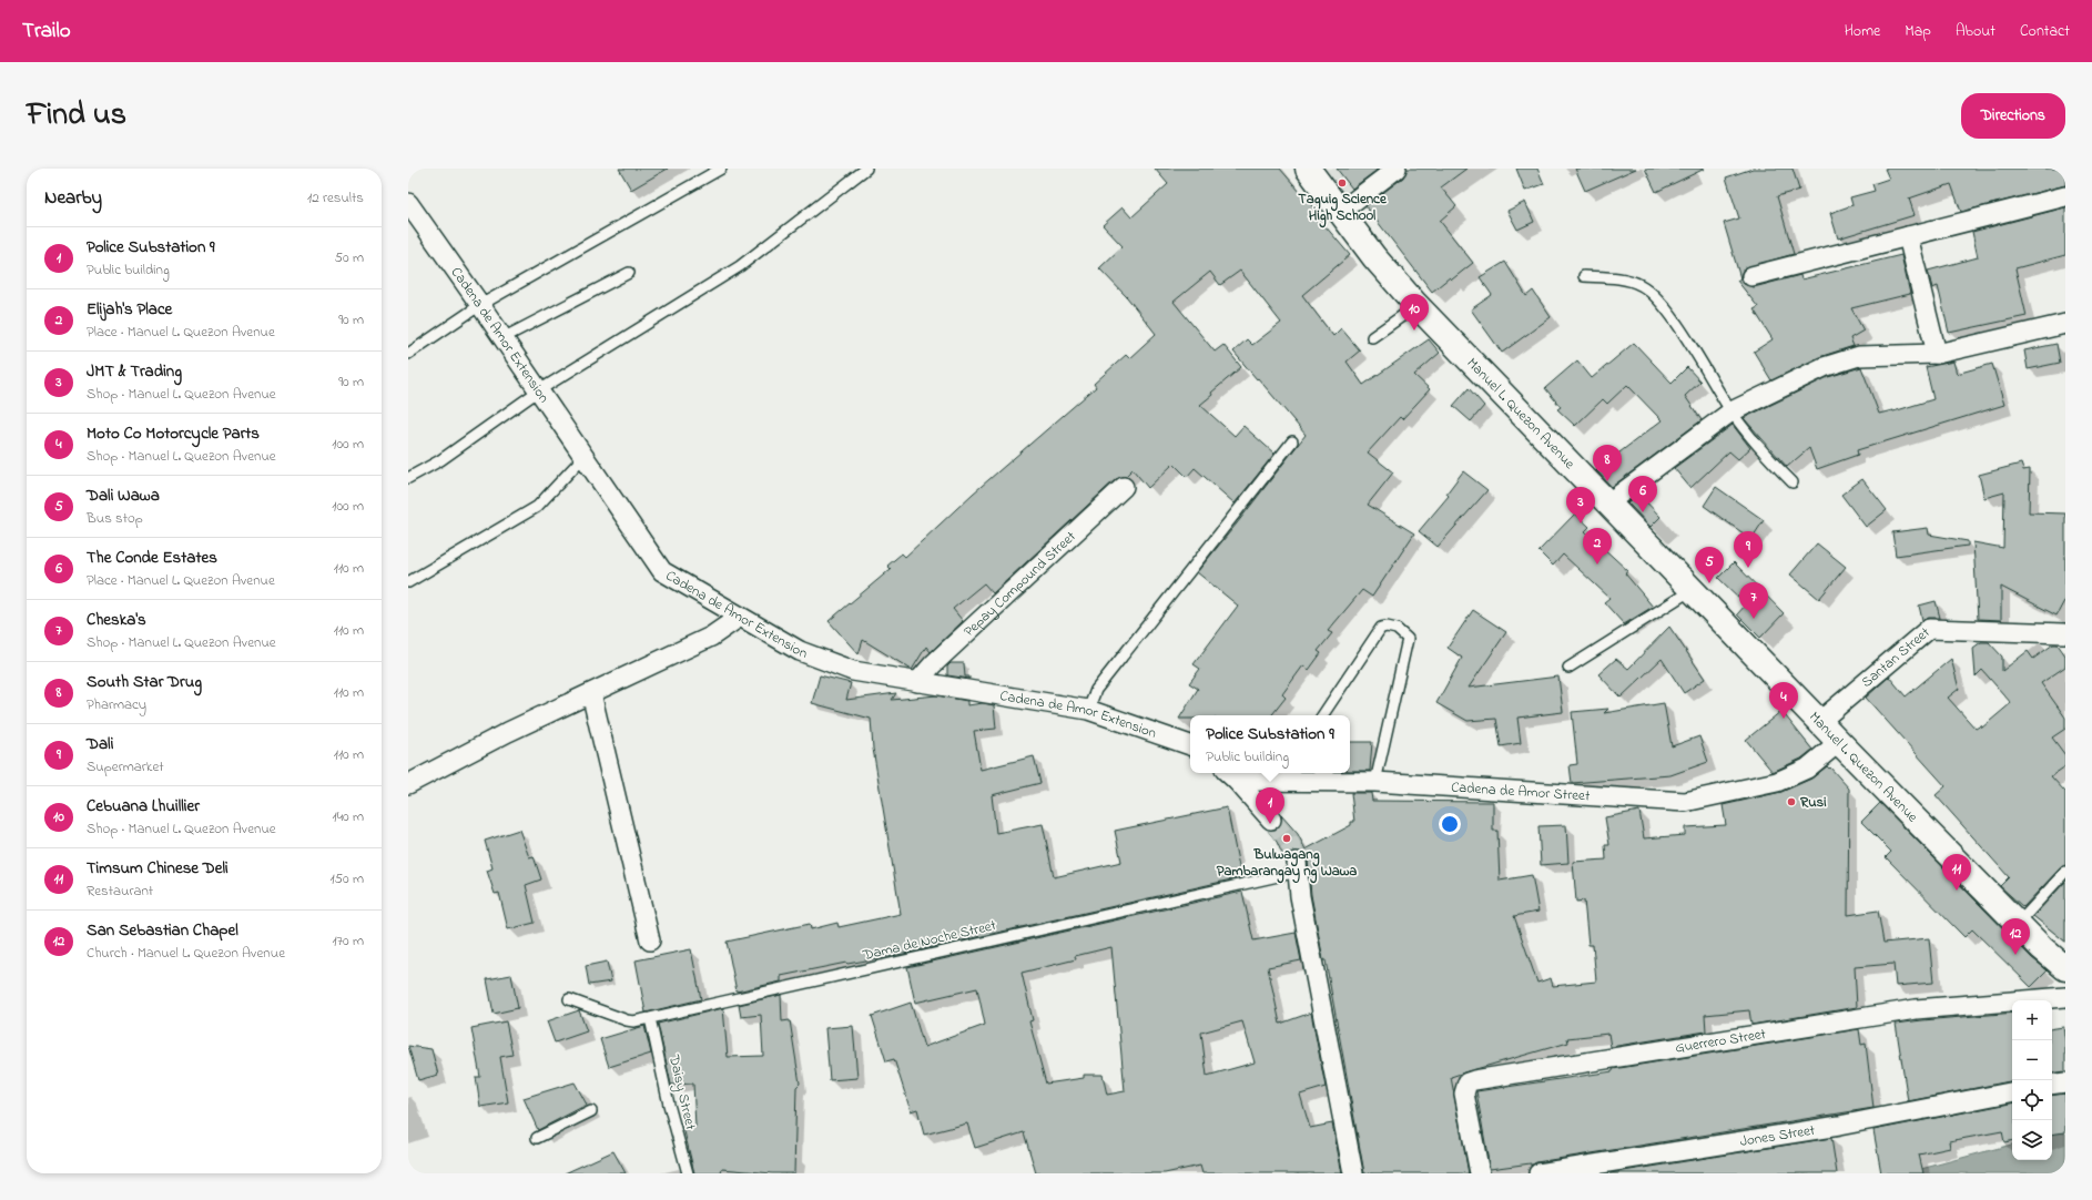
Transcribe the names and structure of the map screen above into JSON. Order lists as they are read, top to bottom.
{
  "streets": {
    "main road": ["Manuel L. Quezon Avenue"],
    "street": [
      "Cadena de Amor Extension",
      "Pepay Compound Street",
      "Santan Street",
      "Cadena de Amor Street",
      "Guerrero Street",
      "Jones Street"
    ],
    "lane": ["Dama de Noche Street", "Daisy Street"]
  },
  "crossings": [
    ["Cadena de Amor Extension", "Pepay Compound Street"],
    ["Manuel L. Quezon Avenue", "Santan Street"],
    ["Manuel L. Quezon Avenue", "Cadena de Amor Street"],
    ["Dama de Noche Street", "Daisy Street"]
  ],
  "places": ["Taguig Science High School", "Rusi", "Bulwagang Pambarangay ng Wawa"],
  "page": {
    "header": "Trailo",
    "nav": [
      "Home",
      "Map",
      "About",
      "Contact"
    ],
    "title": "Find us",
    "buttons": "Directions",
    "heading": ["Nearby", "12 results"],
    "list": [
      {
        "mark": "1",
        "name": "Police Substation 9",
        "note": "Public building",
        "value": "50 m"
      },
      {
        "mark": "2",
        "name": "Elijah's Place",
        "note": "Place · Manuel L. Quezon Avenue",
        "value": "90 m"
      },
      {
        "mark": "3",
        "name": "JMT & Trading",
        "note": "Shop · Manuel L. Quezon Avenue",
        "value": "90 m"
      },
      {
        "mark": "4",
        "name": "Moto Co Motorcycle Parts",
        "note": "Shop · Manuel L. Quezon Avenue",
        "value": "100 m"
      },
      {
        "mark": "5",
        "name": "Dali Wawa",
        "note": "Bus stop",
        "value": "100 m"
      },
      {
        "mark": "6",
        "name": "The Conde Estates",
        "note": "Place · Manuel L. Quezon Avenue",
        "value": "110 m"
      },
      {
        "mark": "7",
        "name": "Cheska's",
        "note": "Shop · Manuel L. Quezon Avenue",
        "value": "110 m"
      },
      {
        "mark": "8",
        "name": "South Star Drug",
        "note": "Pharmacy",
        "value": "110 m"
      },
      {
        "mark": "9",
        "name": "Dali",
        "note": "Supermarket",
        "value": "110 m"
      },
      {
        "mark": "10",
        "name": "Cebuana Lhuillier",
        "note": "Shop · Manuel L. Quezon Avenue",
        "value": "140 m"
      },
      {
        "mark": "11",
        "name": "Timsum Chinese Deli",
        "note": "Restaurant",
        "value": "150 m"
      },
      {
        "mark": "12",
        "name": "San Sebastian Chapel",
        "note": "Church · Manuel L. Quezon Avenue",
        "value": "170 m"
      }
    ],
    "pins": [
      "10",
      "8",
      "6",
      "3",
      "2",
      "9",
      "5",
      "7",
      "4",
      "1",
      "11",
      "12"
    ],
    "popup": ["Police Substation 9", "Public building"],
    "map_buttons": ["+", "−"]
  }
}
